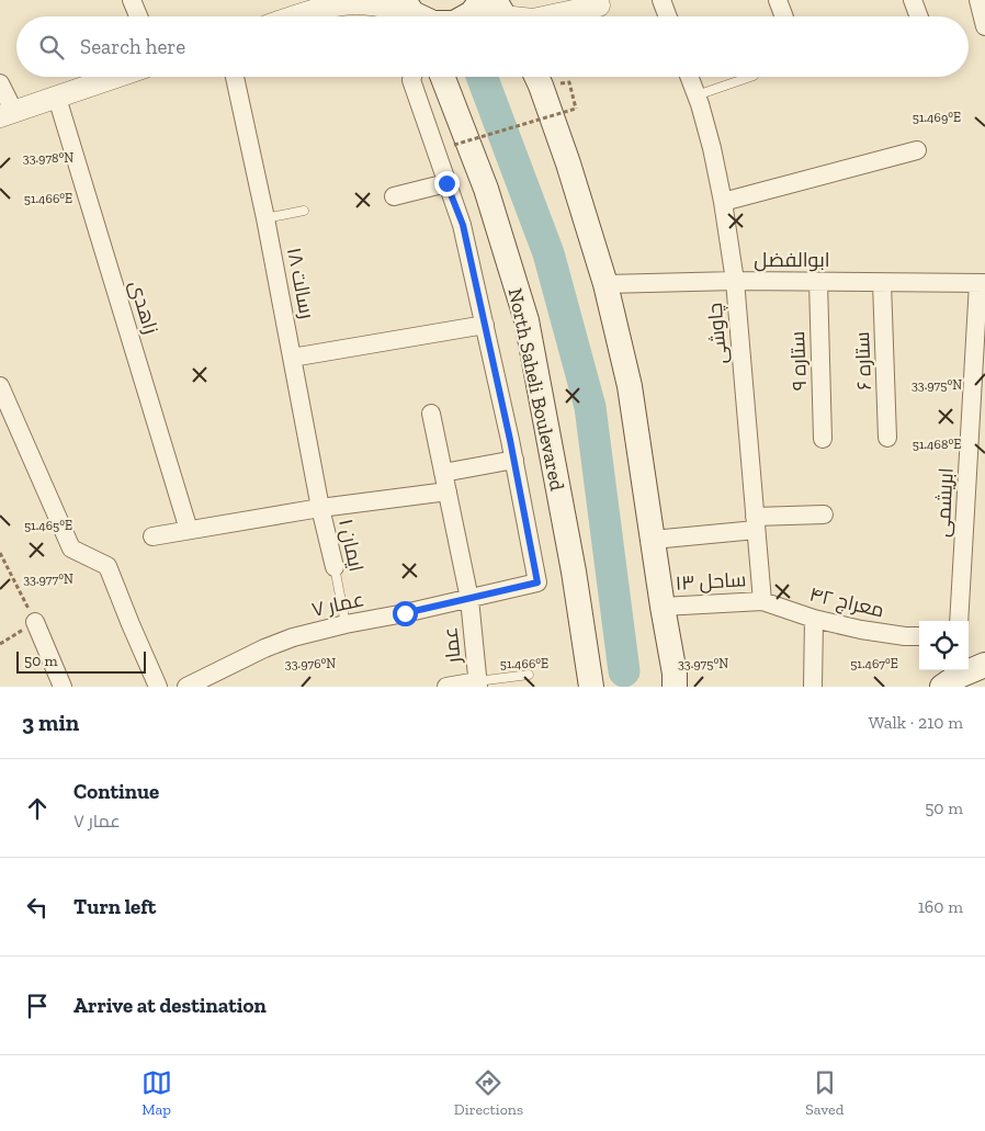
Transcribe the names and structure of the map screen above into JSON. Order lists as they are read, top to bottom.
{
  "streets": {
    "main road": ["North Saheli Boulevared"],
    "street": [
      "ابوالفضل",
      "رسالت ۱۸",
      "زاهدی",
      "چاوشی",
      "ستاره ۹",
      "ستاره ۶",
      "ابریشمی",
      "ایمان ۱",
      "ساحل ۱۳",
      "معراج ۴۲",
      "عمار ۷",
      "عمار"
    ]
  },
  "crossings": [
    ["ابوالفضل", "چاوشی"],
    ["ابوالفضل", "ستاره ۹"],
    ["ابوالفضل", "ستاره ۶"],
    ["ابوالفضل", "ابریشمی"],
    ["رسالت ۱۸", "ایمان ۱"],
    ["چاوشی", "ساحل ۱۳"],
    ["چاوشی", "معراج ۴۲"],
    ["ایمان ۱", "عمار ۷"],
    ["ساحل ۱۳", "معراج ۴۲"],
    ["عمار ۷", "عمار"]
  ],
  "scale_bar": "50 m",
  "page": {
    "search": "Search here",
    "scale": "50 m",
    "heading": ["3 min", "Walk · 210 m"],
    "list": [
      ["Continue", "عمار ۷", "50 m"],
      ["Turn left", "160 m"],
      "Arrive at destination"
    ],
    "nav": ["Map", "Directions", "Saved"]
  },
  "coordinates": [
    "51.469°E",
    "33.978°N",
    "51.466°E",
    "33.975°N",
    "51.468°E",
    "51.465°E",
    "33.977°N",
    "33.976°N",
    "51.467°E"
  ]
}
